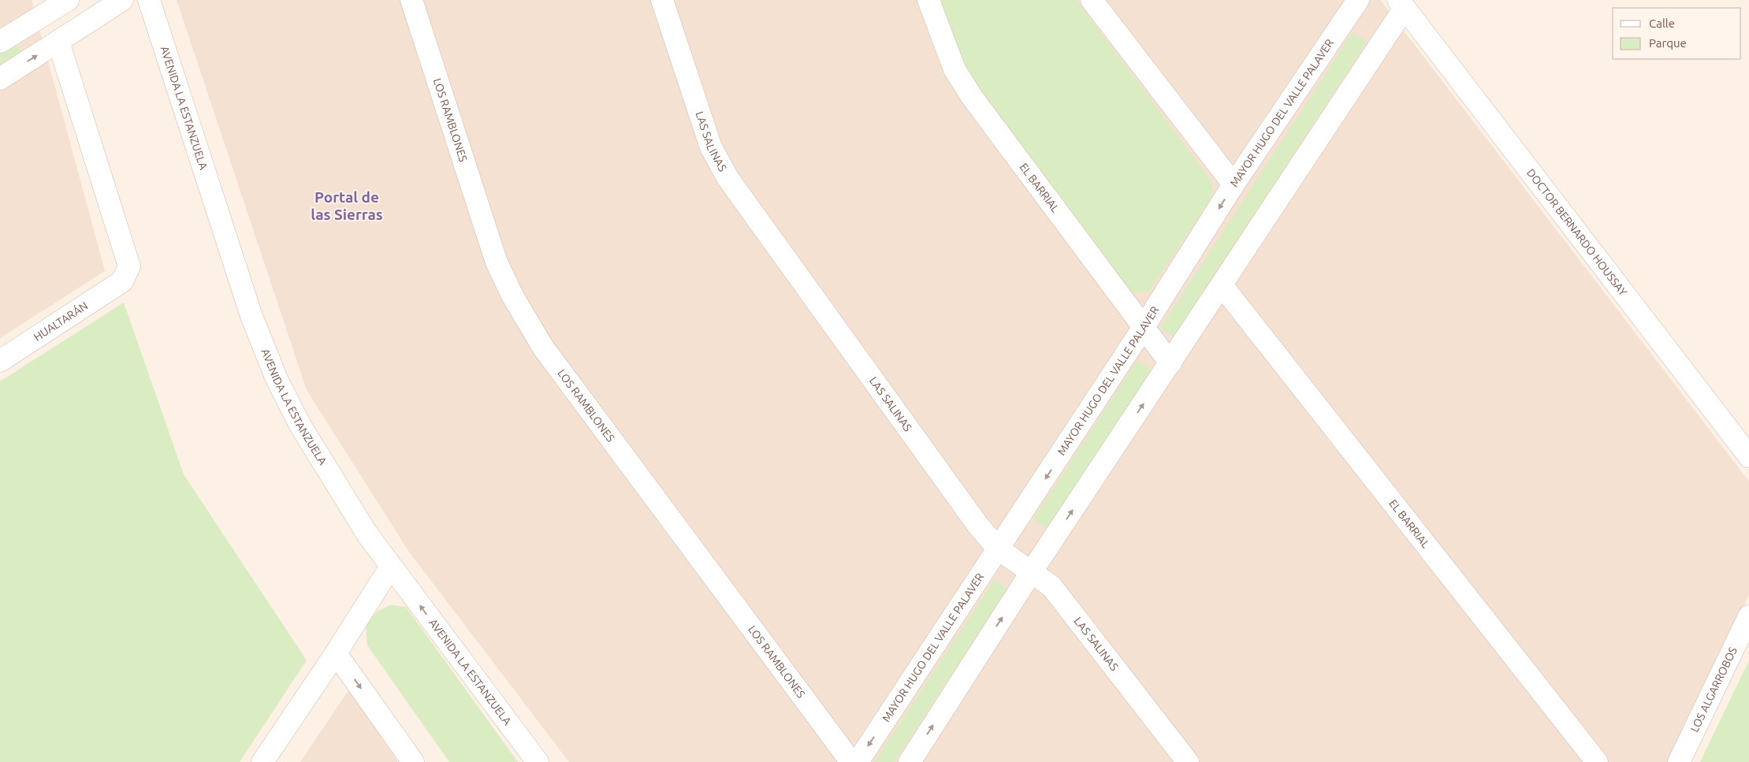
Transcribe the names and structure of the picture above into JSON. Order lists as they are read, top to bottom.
{
  "streets": {
    "street": [
      "AVENIDA LA ESTANZUELA",
      "MAYOR HUGO DEL VALLE PALAVER",
      "LOS RAMBLONES",
      "LAS SALINAS",
      "EL BARRIAL",
      "DOCTOR BERNARDO HOUSSAY",
      "HUALTARÁN",
      "LOS ALGARROBOS"
    ]
  },
  "crossings": [
    ["MAYOR HUGO DEL VALLE PALAVER", "LAS SALINAS"],
    ["MAYOR HUGO DEL VALLE PALAVER", "EL BARRIAL"]
  ],
  "districts": ["Portal de las Sierras"],
  "legend": ["Calle", "Parque"]
}
